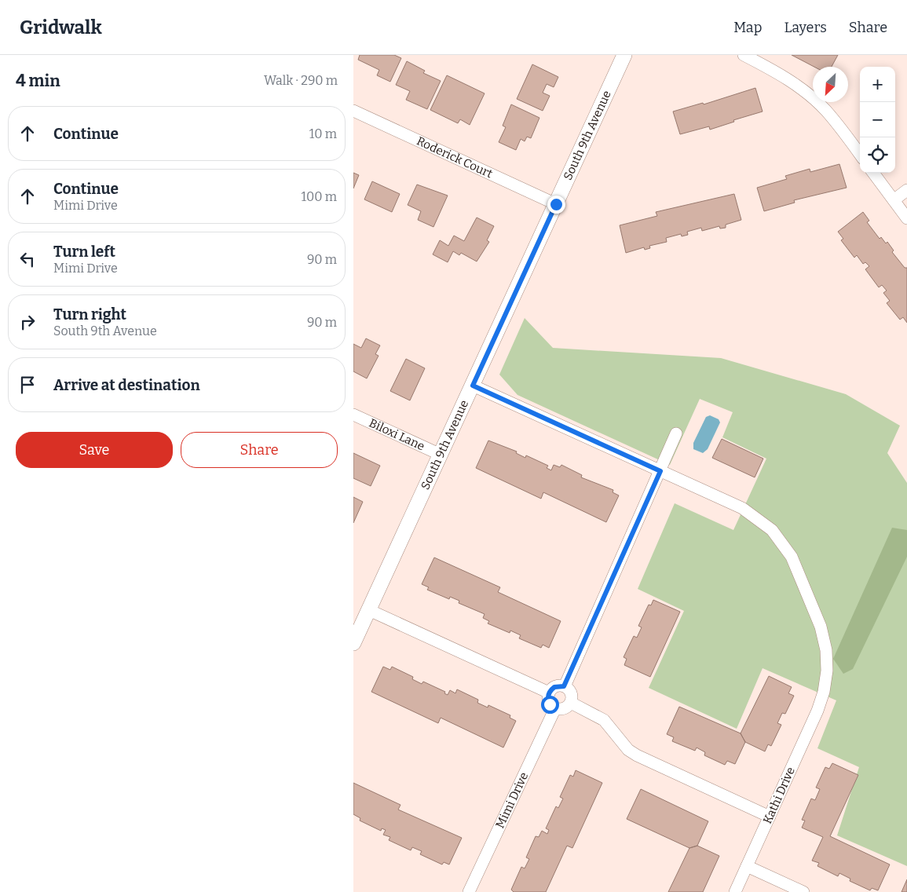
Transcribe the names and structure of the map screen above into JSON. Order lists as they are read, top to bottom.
{
  "streets": {
    "street": [
      "South 9th Avenue",
      "Roderick Court",
      "Biloxi Lane",
      "Kathi Drive",
      "Mimi Drive"
    ]
  },
  "crossings": [
    ["South 9th Avenue", "Roderick Court"],
    ["South 9th Avenue", "Biloxi Lane"]
  ],
  "north": "bottom left",
  "page": {
    "header": "Gridwalk",
    "nav": ["Map", "Layers", "Share"],
    "heading": ["4 min", "Walk · 290 m"],
    "map_buttons": ["+", "−"],
    "list": [
      ["Continue", "10 m"],
      ["Continue", "Mimi Drive", "100 m"],
      ["Turn left", "Mimi Drive", "90 m"],
      ["Turn right", "South 9th Avenue", "90 m"],
      "Arrive at destination"
    ],
    "buttons": ["Save", "Share"]
  }
}
